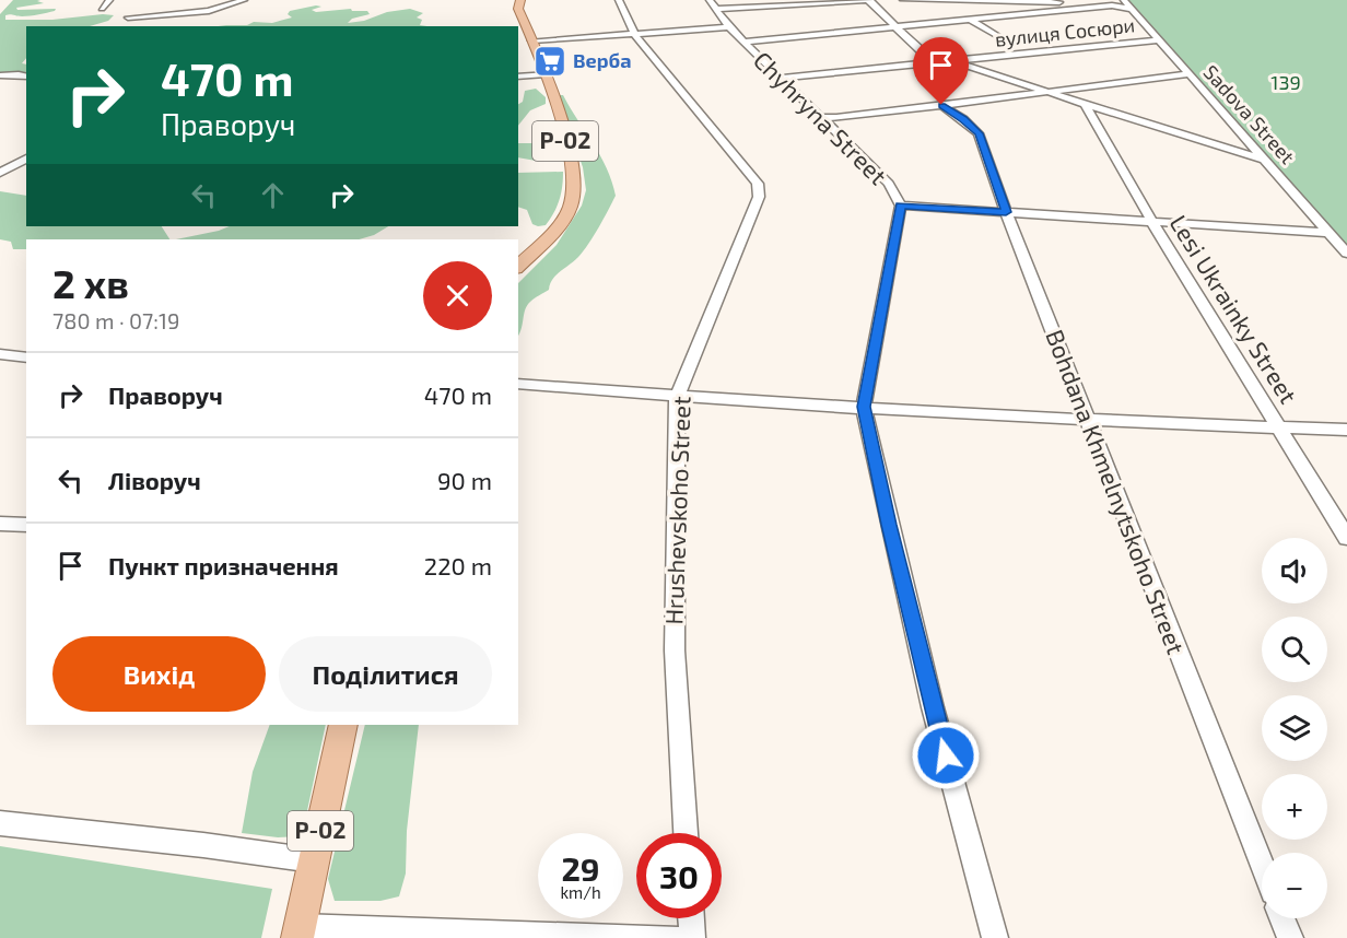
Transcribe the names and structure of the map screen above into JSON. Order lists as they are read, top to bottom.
{
  "streets": {
    "main road": ["Р-02"],
    "street": [
      "вулиця Сосюри",
      "Sadova Street",
      "Chyhryna Street",
      "Lesi Ukrainky Street",
      "Bohdana Khmelnytskoho Street",
      "Hrushevskoho Street"
    ]
  },
  "crossings": [
    ["вулиця Сосюри", "Sadova Street"],
    ["вулиця Сосюри", "Chyhryna Street"]
  ],
  "parks": ["139"],
  "places": {
    "supermarket": ["Верба"]
  },
  "page": {
    "turn": ["470 m", "Праворуч"],
    "heading": ["2 хв", "780 m · 07:19"],
    "list": [
      {
        "name": "Праворуч",
        "value": "470 m"
      },
      {
        "name": "Ліворуч",
        "value": "90 m"
      },
      {
        "name": "Пункт призначення",
        "value": "220 m"
      }
    ],
    "map_buttons": ["+", "−"],
    "buttons": ["Вихід", "Поділитися"],
    "speed": "29 km/h",
    "limit": "30"
  }
}
